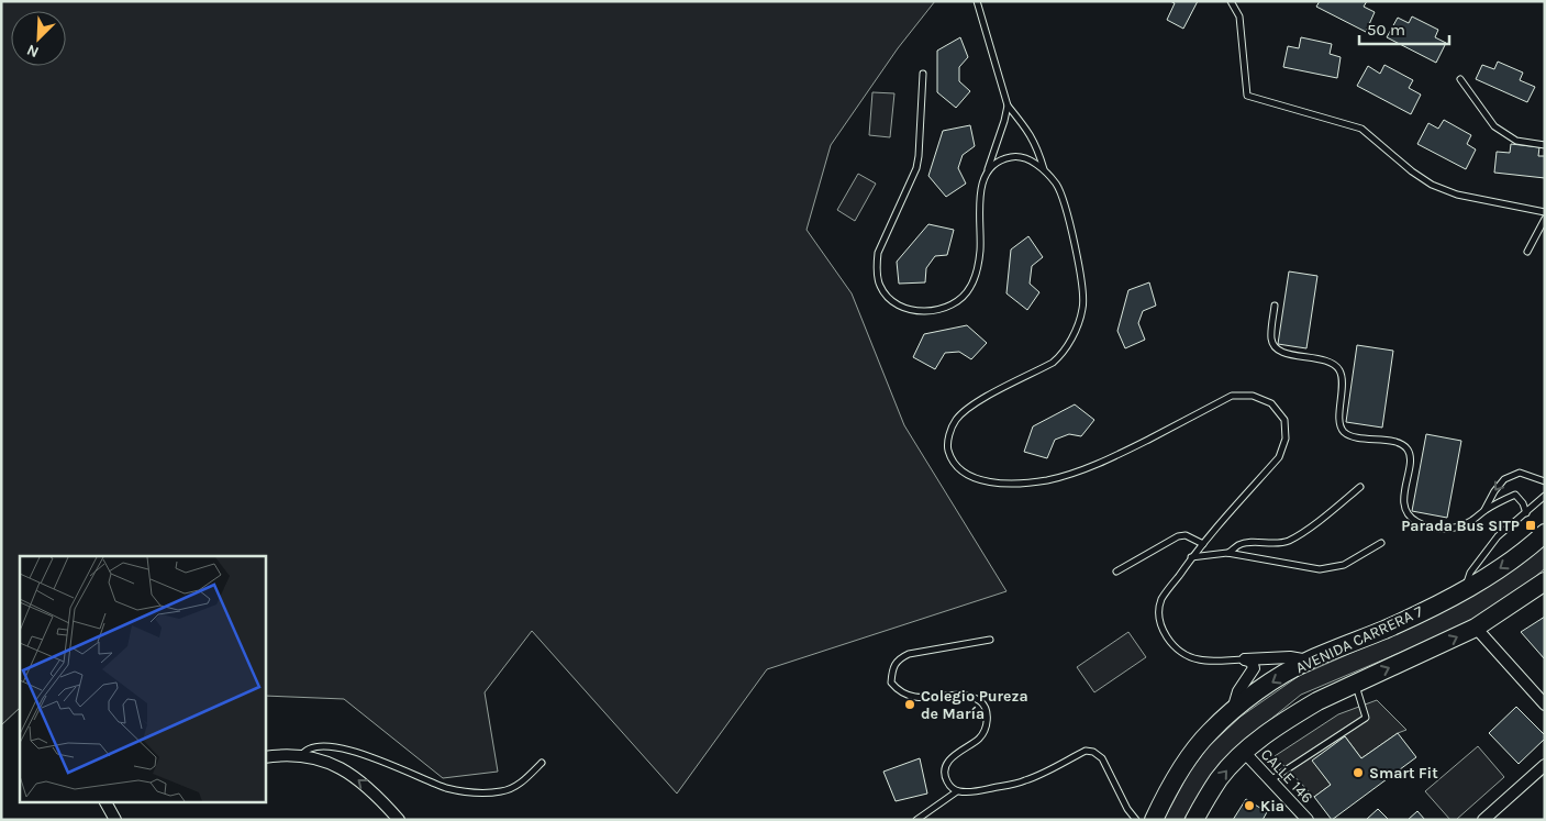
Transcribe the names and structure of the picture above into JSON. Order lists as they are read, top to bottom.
{
  "streets": {
    "main road": ["AVENIDA CARRERA 7"],
    "street": ["CALLE 146"]
  },
  "places": {
    "transit": ["Parada Bus SITP"],
    "other": ["Colegio Pureza de María", "Smart Fit", "Kia"]
  },
  "scale_bar": "50 m",
  "north": "bottom left"
}
